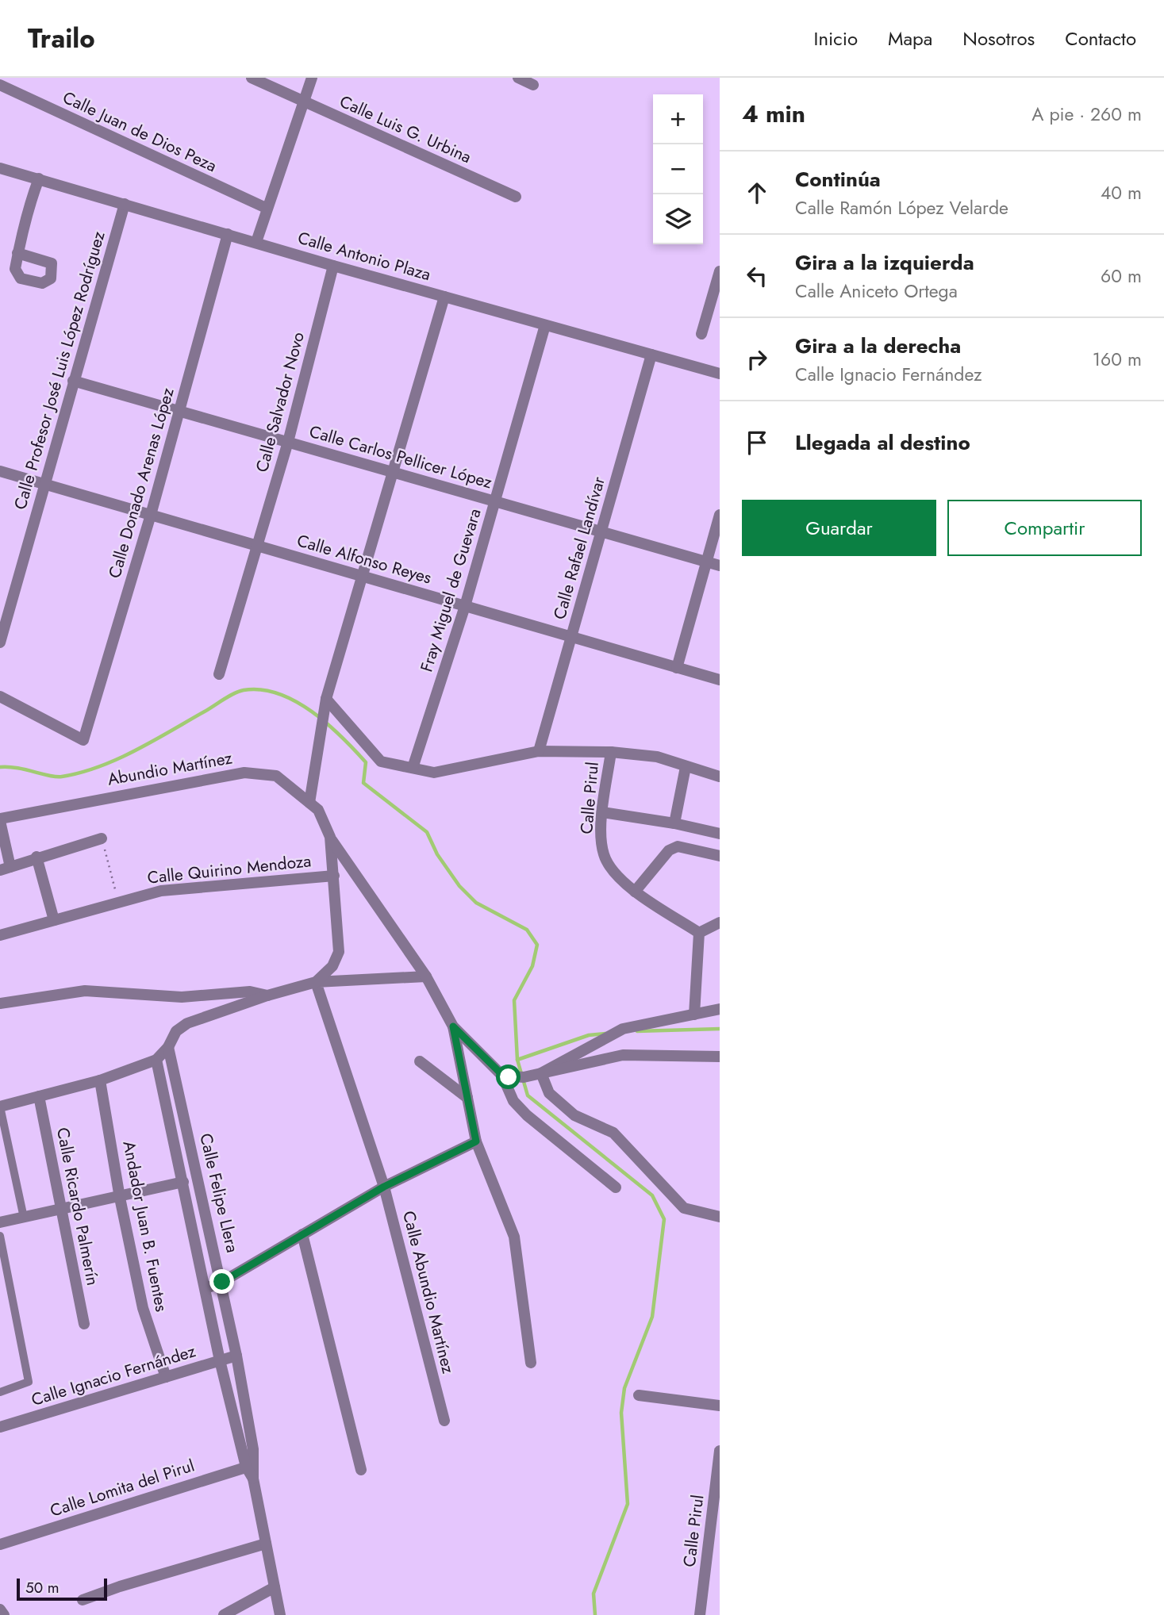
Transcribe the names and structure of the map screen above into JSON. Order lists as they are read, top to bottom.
{
  "streets": {
    "street": [
      "Calle Luis G. Urbina",
      "Calle Juan de Dios Peza",
      "Calle Antonio Plaza",
      "Calle Profesor José Luis López Rodríguez",
      "Calle Salvador Novo",
      "Calle Carlos Pellicer López",
      "Calle Donado Arenas López",
      "Calle Rafael Landívar",
      "Calle Alfonso Reyes",
      "Fray Miguel de Guevara",
      "Abundio Martínez",
      "Calle Pirul",
      "Calle Quirino Mendoza",
      "Calle Felipe Llera",
      "Calle Ricardo Palmerín",
      "Andador Juan B. Fuentes",
      "Calle Abundio Martínez",
      "Calle Ignacio Fernández",
      "Calle Lomita del Pirul"
    ]
  },
  "crossings": [
    ["Calle Antonio Plaza", "Calle Profesor José Luis López Rodríguez"],
    ["Calle Antonio Plaza", "Calle Salvador Novo"],
    ["Calle Antonio Plaza", "Calle Donado Arenas López"],
    ["Calle Antonio Plaza", "Calle Rafael Landívar"],
    ["Calle Antonio Plaza", "Fray Miguel de Guevara"],
    ["Calle Profesor José Luis López Rodríguez", "Calle Carlos Pellicer López"],
    ["Calle Profesor José Luis López Rodríguez", "Calle Alfonso Reyes"],
    ["Calle Salvador Novo", "Calle Carlos Pellicer López"],
    ["Calle Salvador Novo", "Calle Alfonso Reyes"],
    ["Calle Carlos Pellicer López", "Calle Donado Arenas López"],
    ["Calle Carlos Pellicer López", "Calle Rafael Landívar"],
    ["Calle Carlos Pellicer López", "Fray Miguel de Guevara"],
    ["Calle Donado Arenas López", "Calle Alfonso Reyes"],
    ["Calle Rafael Landívar", "Calle Alfonso Reyes"],
    ["Calle Alfonso Reyes", "Fray Miguel de Guevara"],
    ["Abundio Martínez", "Calle Quirino Mendoza"],
    ["Abundio Martínez", "Calle Abundio Martínez"],
    ["Calle Felipe Llera", "Calle Ignacio Fernández"],
    ["Calle Felipe Llera", "Calle Lomita del Pirul"],
    ["Andador Juan B. Fuentes", "Calle Ignacio Fernández"]
  ],
  "scale_bar": "50 m",
  "page": {
    "header": "Trailo",
    "nav": [
      "Inicio",
      "Mapa",
      "Nosotros",
      "Contacto"
    ],
    "heading": ["4 min", "A pie · 260 m"],
    "map_buttons": ["+", "−"],
    "list": [
      ["Continúa", "Calle Ramón López Velarde", "40 m"],
      ["Gira a la izquierda", "Calle Aniceto Ortega", "60 m"],
      ["Gira a la derecha", "Calle Ignacio Fernández", "160 m"],
      "Llegada al destino"
    ],
    "buttons": ["Guardar", "Compartir"],
    "scale": "50 m"
  }
}
